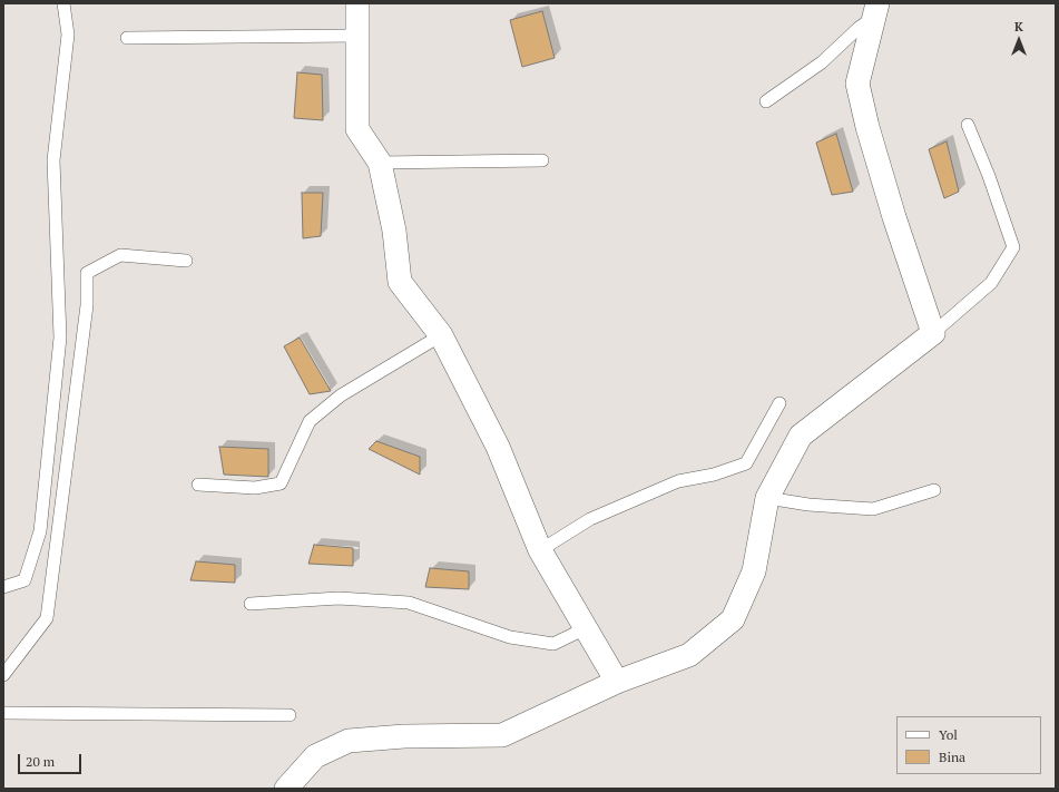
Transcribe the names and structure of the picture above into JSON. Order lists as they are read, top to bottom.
{
  "legend": ["Yol", "Bina"],
  "scale_bar": "20 m",
  "north": "top"
}
